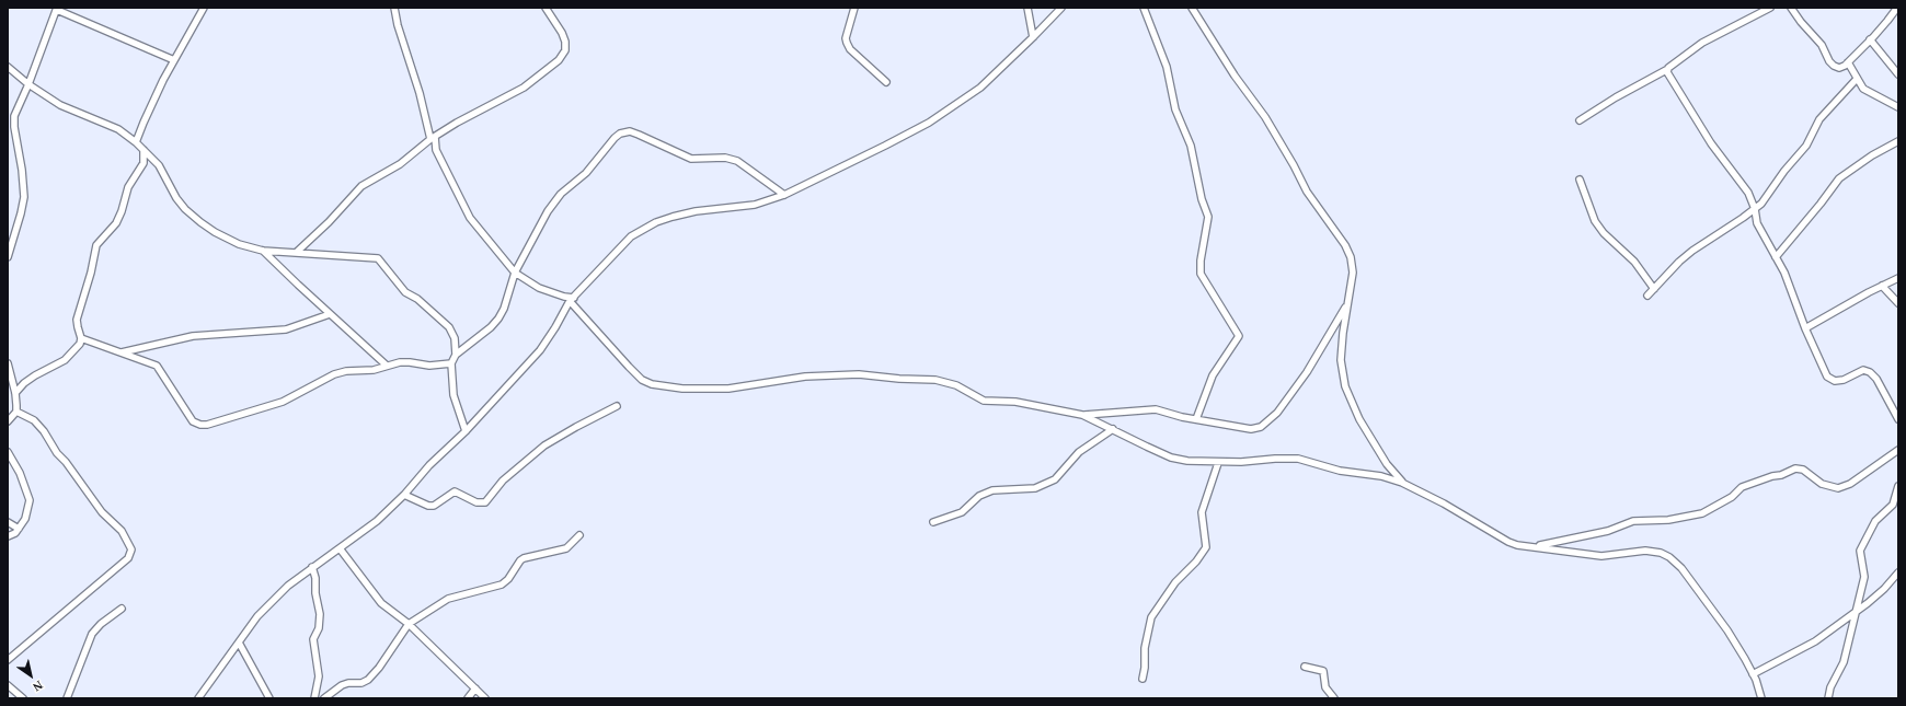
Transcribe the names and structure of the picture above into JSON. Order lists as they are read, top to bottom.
{
  "north": "bottom right"
}
